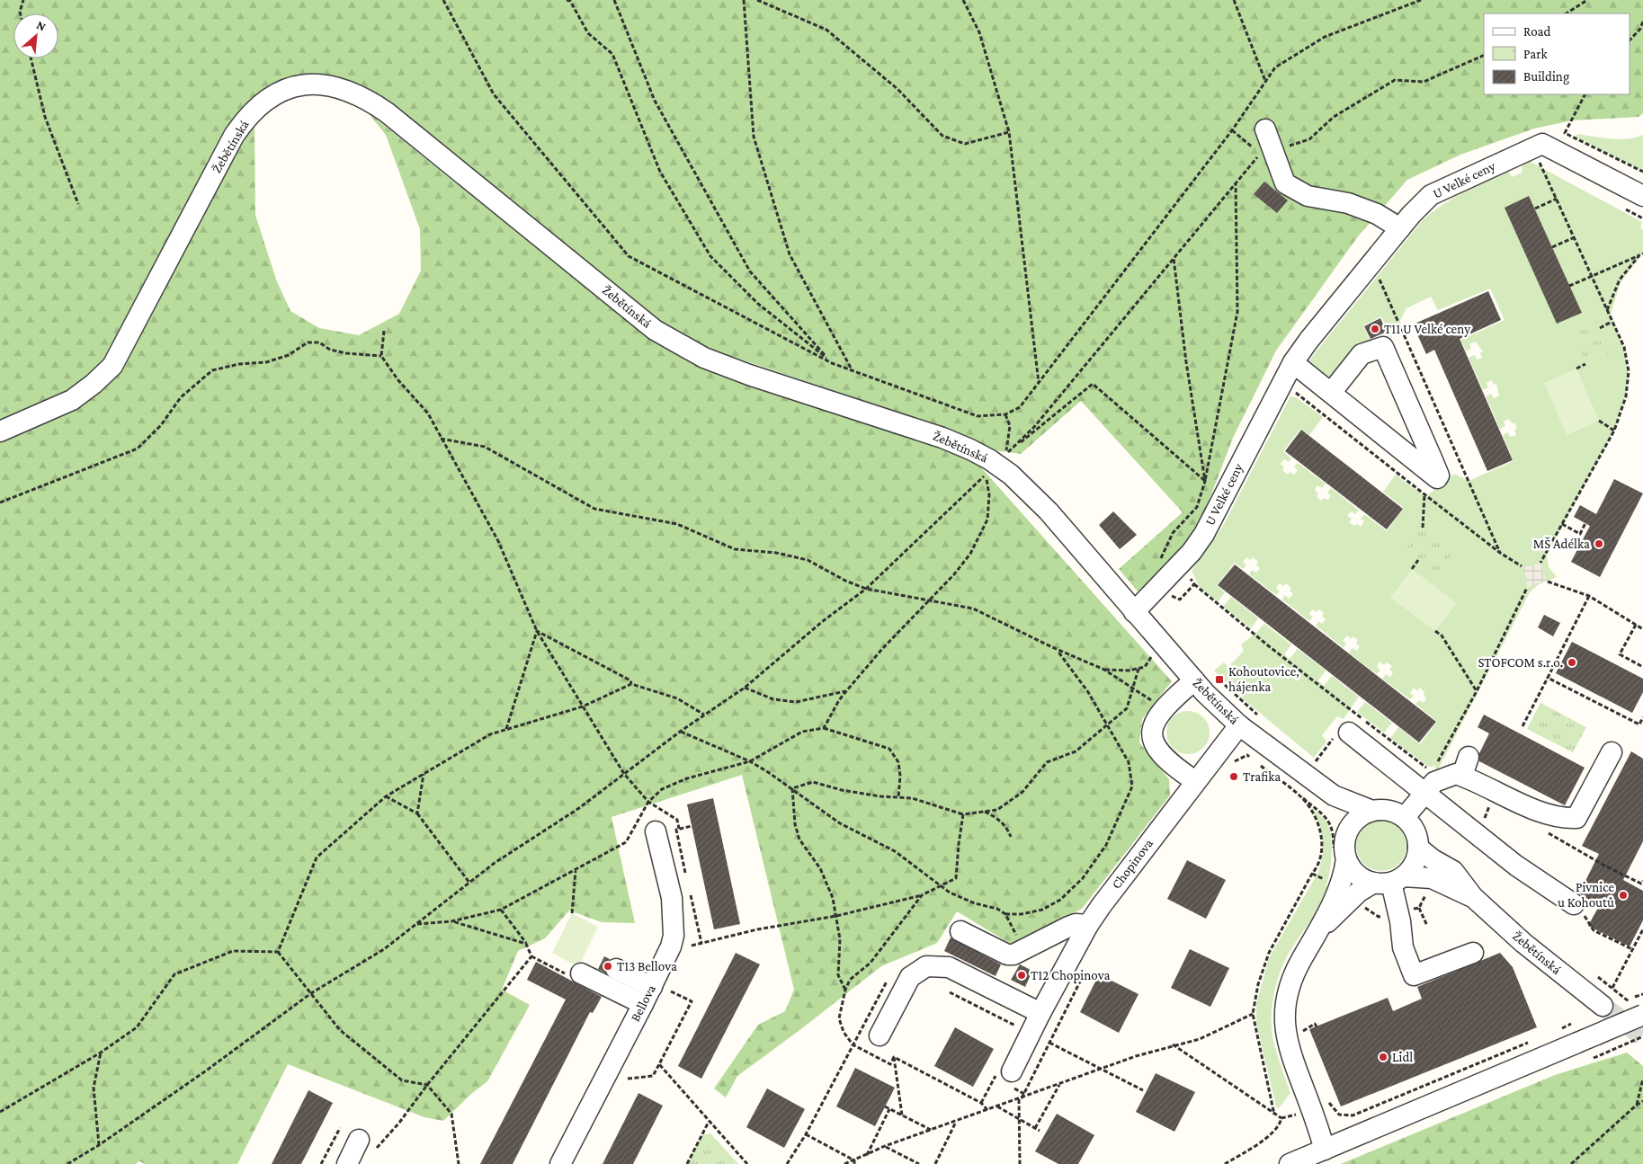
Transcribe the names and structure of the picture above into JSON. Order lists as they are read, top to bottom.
{
  "streets": {
    "street": [
      "Žebětínská",
      "U Velké ceny",
      "Chopinova",
      "Bellova"
    ]
  },
  "crossings": [
    ["Žebětínská", "U Velké ceny"],
    ["Žebětínská", "Chopinova"]
  ],
  "places": {
    "other": [
      "T11 U Velké ceny",
      "MŠ Adélka",
      "STOFCOM s.r.o.",
      "Trafika",
      "Pivnice u Kohoutů",
      "T13 Bellova",
      "T12 Chopinova",
      "Lidl"
    ],
    "transit": ["Kohoutovice, hájenka"]
  },
  "legend": ["Road", "Park", "Building"],
  "north": "top right"
}
